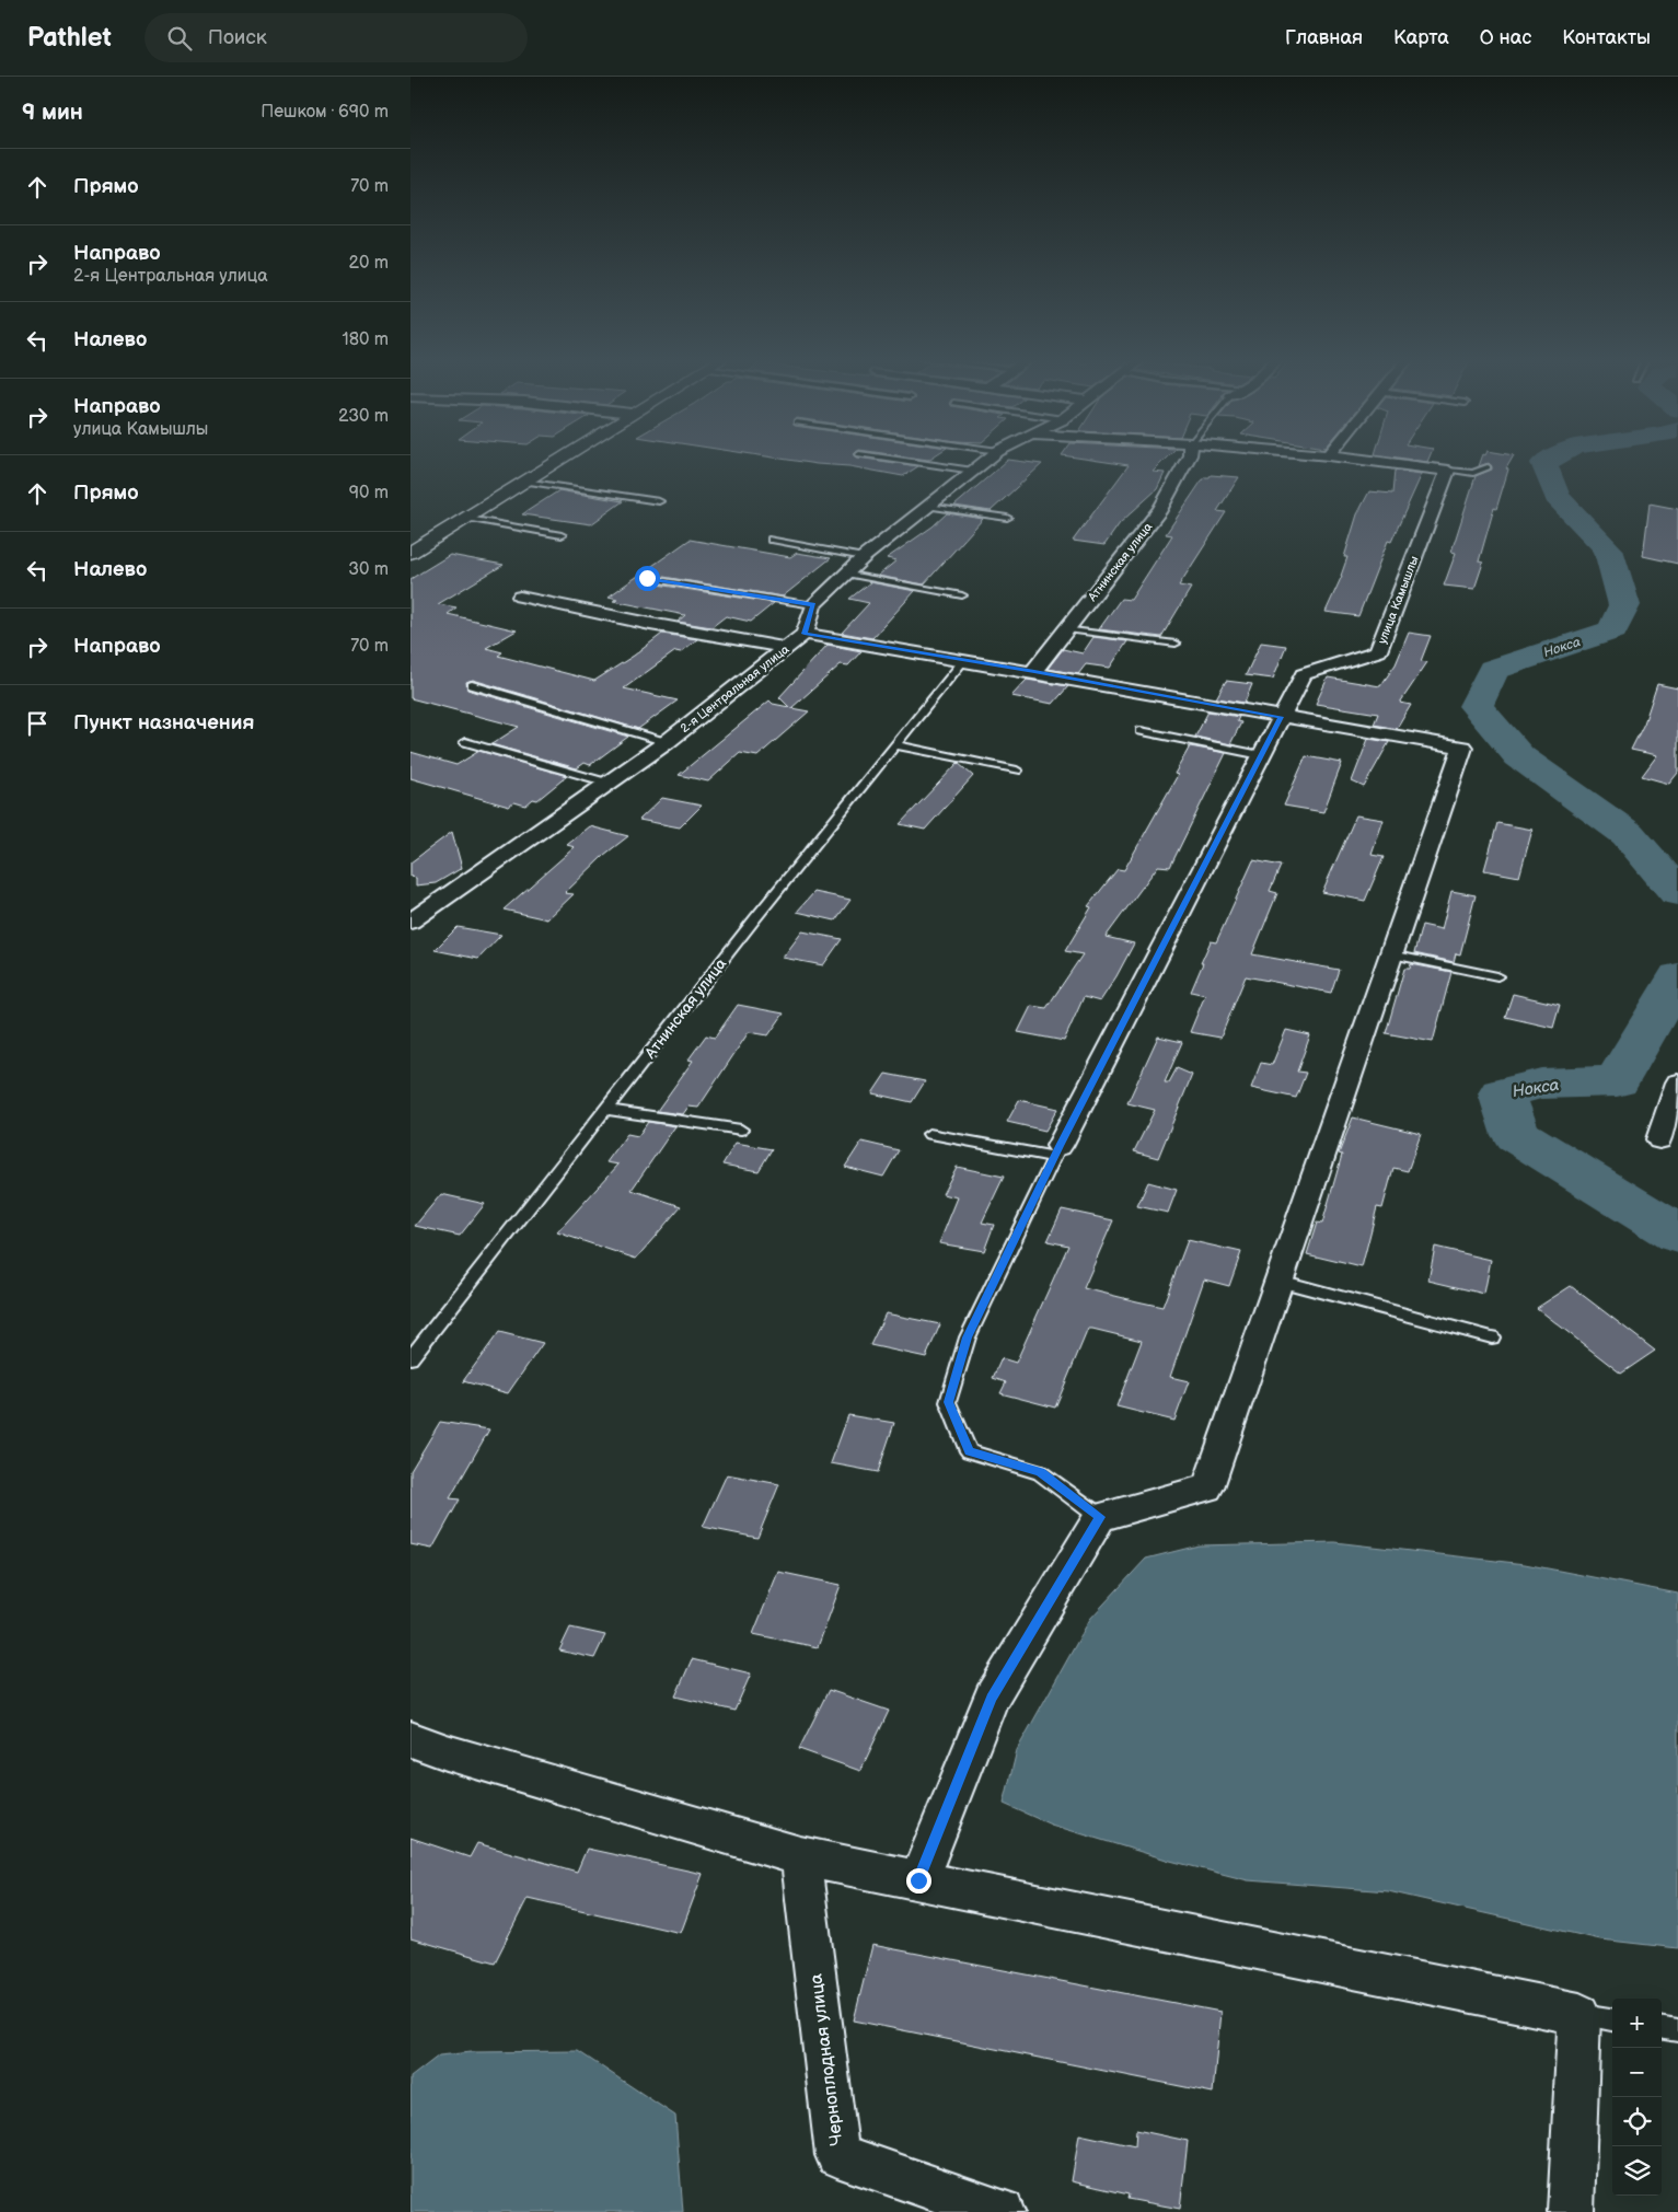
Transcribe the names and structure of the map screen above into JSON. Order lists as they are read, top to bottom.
{
  "streets": {
    "street": [
      "Атнинская улица",
      "улица Камышлы",
      "2-я Центральная улица",
      "Черноплодная улица"
    ]
  },
  "water": ["Нокса"],
  "page": {
    "header": "Pathlet",
    "search": "Поиск",
    "nav": [
      "Главная",
      "Карта",
      "О нас",
      "Контакты"
    ],
    "heading": ["9 мин", "Пешком · 690 m"],
    "list": [
      ["Прямо", "70 m"],
      ["Направо", "2-я Центральная улица", "20 m"],
      ["Налево", "180 m"],
      ["Направо", "улица Камышлы", "230 m"],
      ["Прямо", "90 m"],
      ["Налево", "30 m"],
      ["Направо", "70 m"],
      "Пункт назначения"
    ],
    "map_buttons": ["+", "−"]
  }
}
